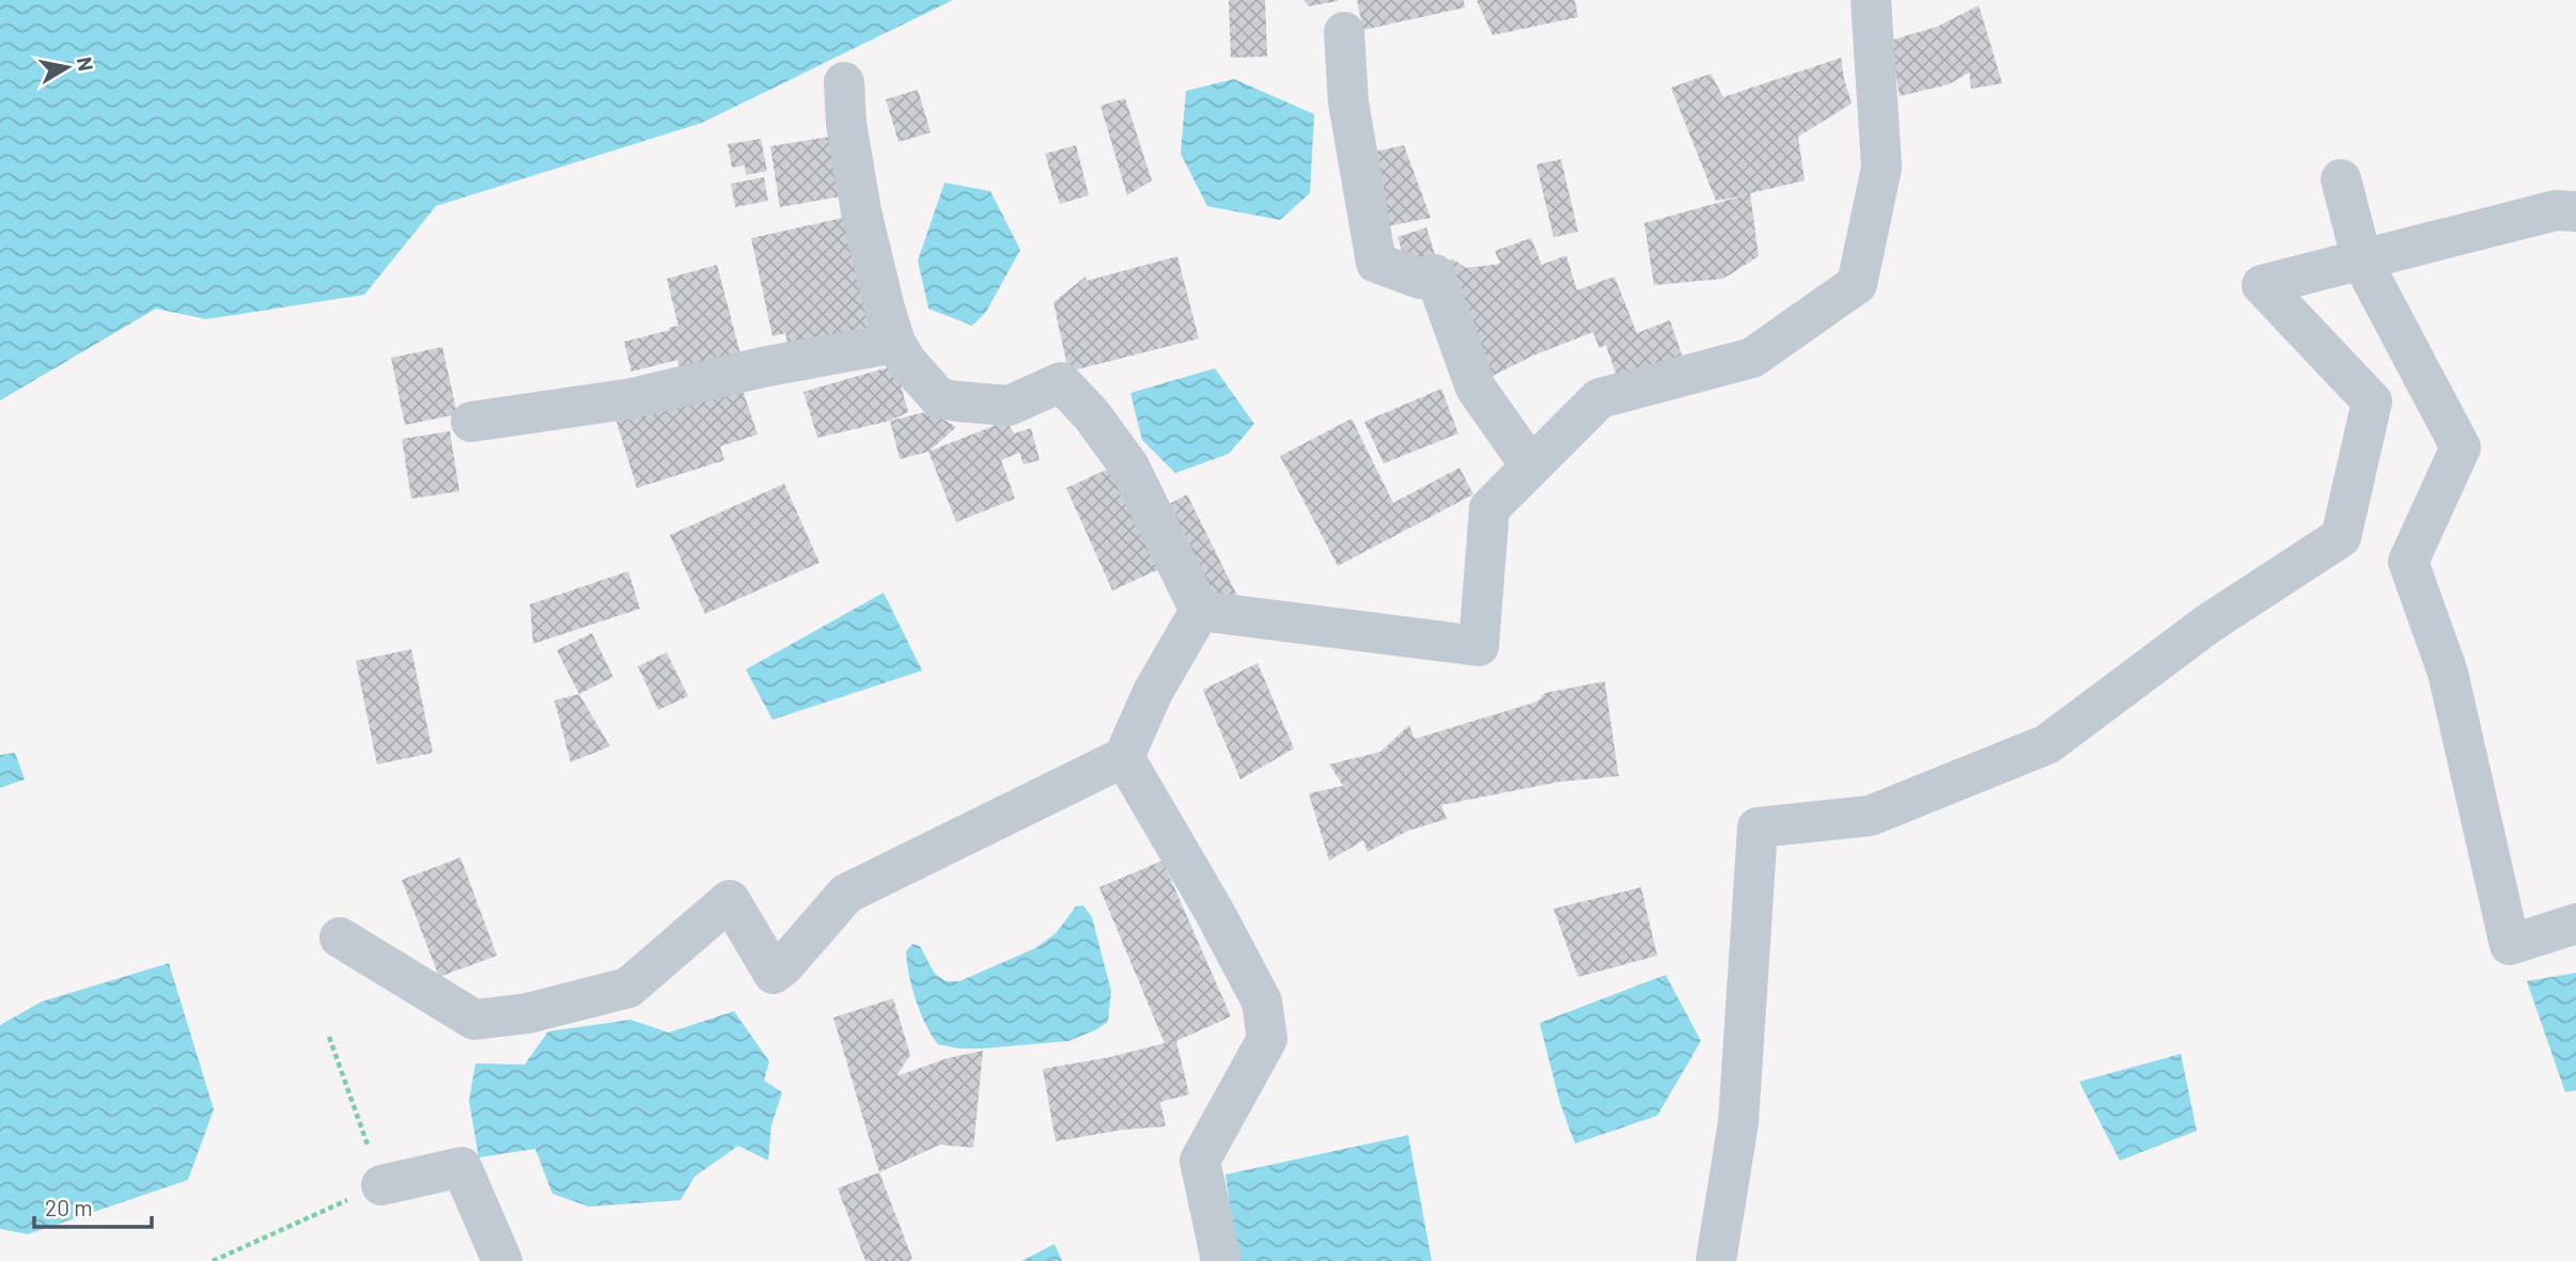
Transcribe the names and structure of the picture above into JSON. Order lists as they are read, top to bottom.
{
  "scale_bar": "20 m",
  "north": "right"
}
